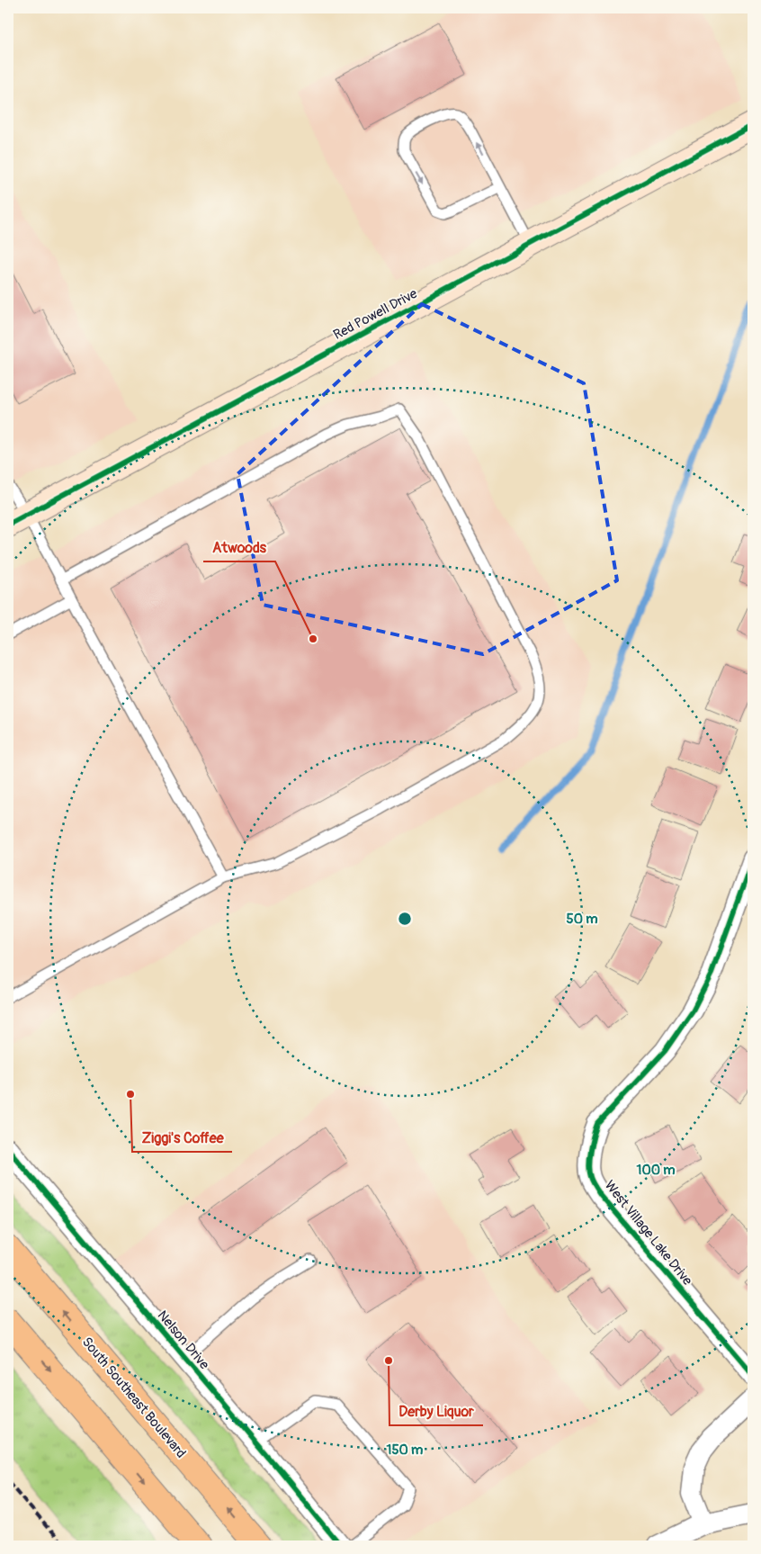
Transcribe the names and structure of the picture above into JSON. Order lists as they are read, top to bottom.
{
  "streets": {
    "main road": ["South Southeast Boulevard"],
    "street": ["Red Powell Drive", "West Village Lake Drive", "Nelson Drive"]
  },
  "places": ["Atwoods", "Ziggi's Coffee", "Derby Liquor"],
  "rings": ["50 m", "100 m", "150 m"]
}
